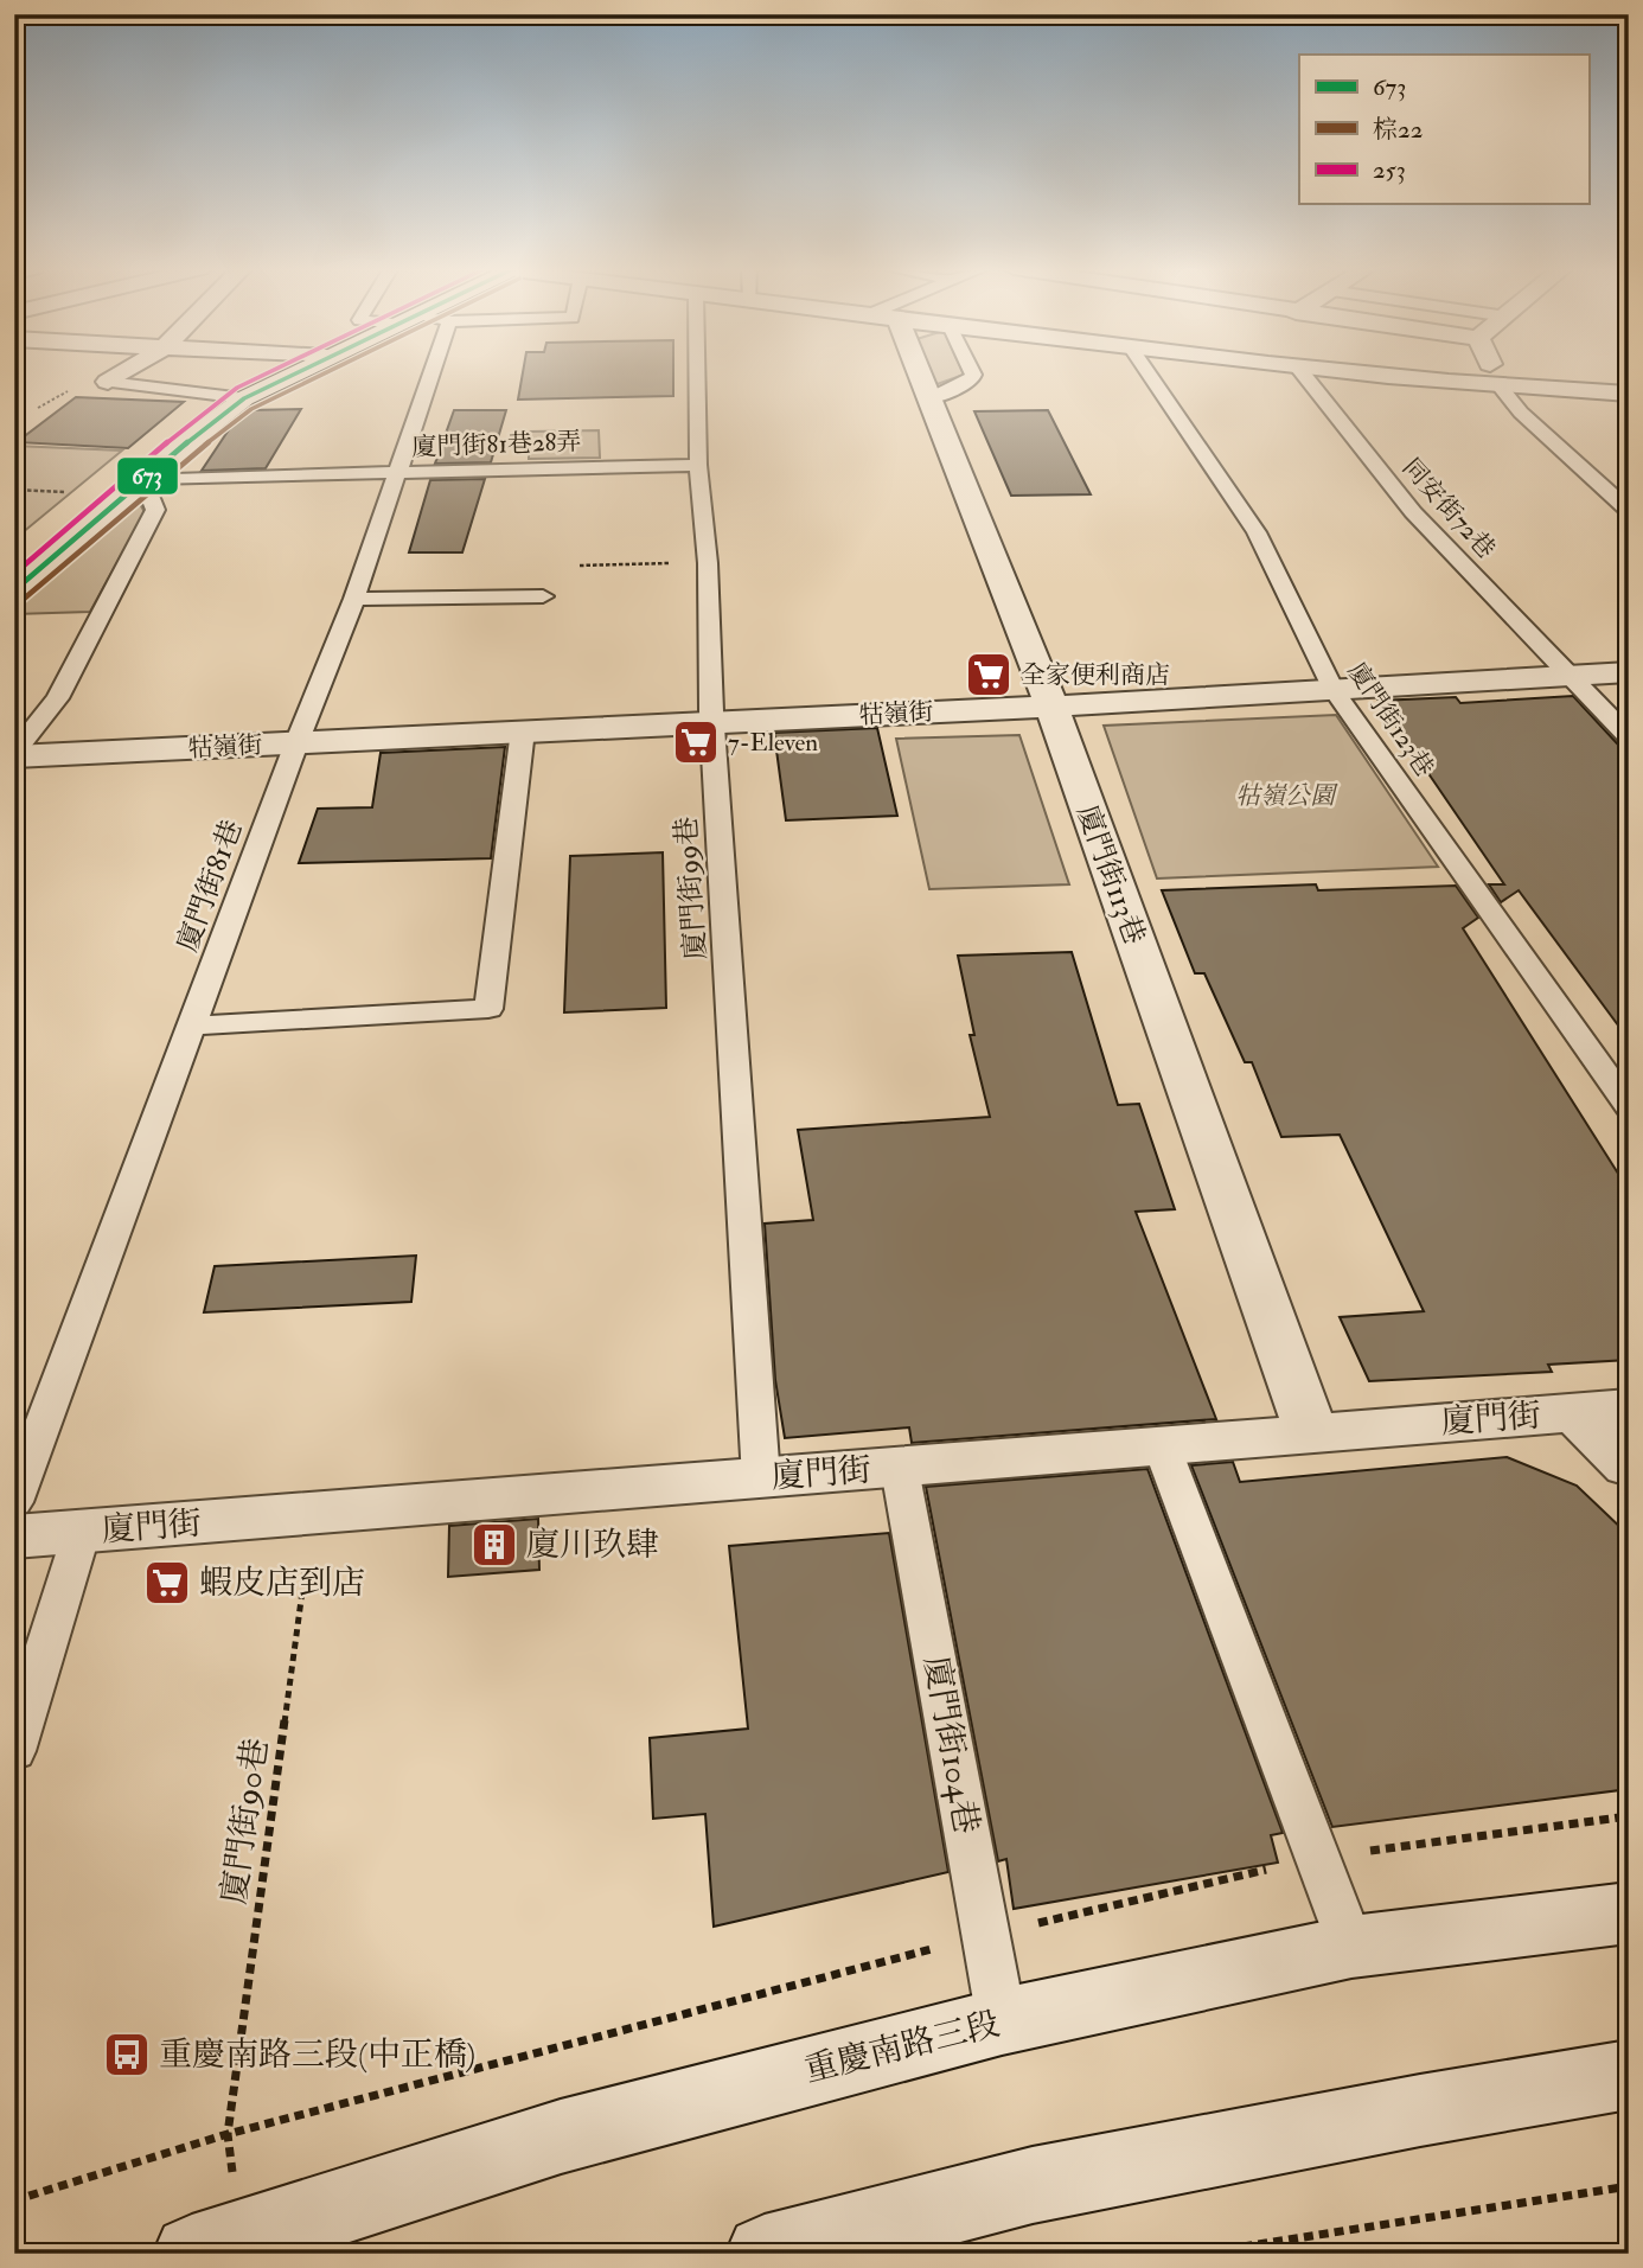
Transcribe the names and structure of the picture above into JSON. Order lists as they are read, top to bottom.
{
  "streets": {
    "street": [
      "牯嶺街",
      "廈門街113巷",
      "廈門街",
      "重慶南路三段"
    ],
    "lane": [
      "廈門街81巷28弄",
      "同安街72巷",
      "廈門街123巷",
      "廈門街81巷",
      "廈門街99巷",
      "廈門街104巷"
    ],
    "path": ["廈門街90巷"]
  },
  "crossings": [
    ["廈門街81巷28弄", "廈門街81巷"],
    ["廈門街81巷28弄", "廈門街99巷"],
    ["同安街72巷", "牯嶺街"],
    ["牯嶺街", "廈門街123巷"],
    ["牯嶺街", "廈門街113巷"],
    ["牯嶺街", "廈門街81巷"],
    ["牯嶺街", "廈門街99巷"],
    ["廈門街113巷", "廈門街"],
    ["廈門街99巷", "廈門街"],
    ["廈門街", "廈門街104巷"],
    ["廈門街", "廈門街90巷"],
    ["廈門街104巷", "重慶南路三段"]
  ],
  "parks": ["牯嶺公園"],
  "places": {
    "supermarket": ["全家便利商店", "7-Eleven", "蝦皮店到店"],
    "building": ["廈川玖肆"],
    "bus stop": ["重慶南路三段(中正橋)"]
  },
  "lines": ["transit line 673", "transit line 棕22", "transit line 253"],
  "legend": ["673", "棕22", "253"]
}
